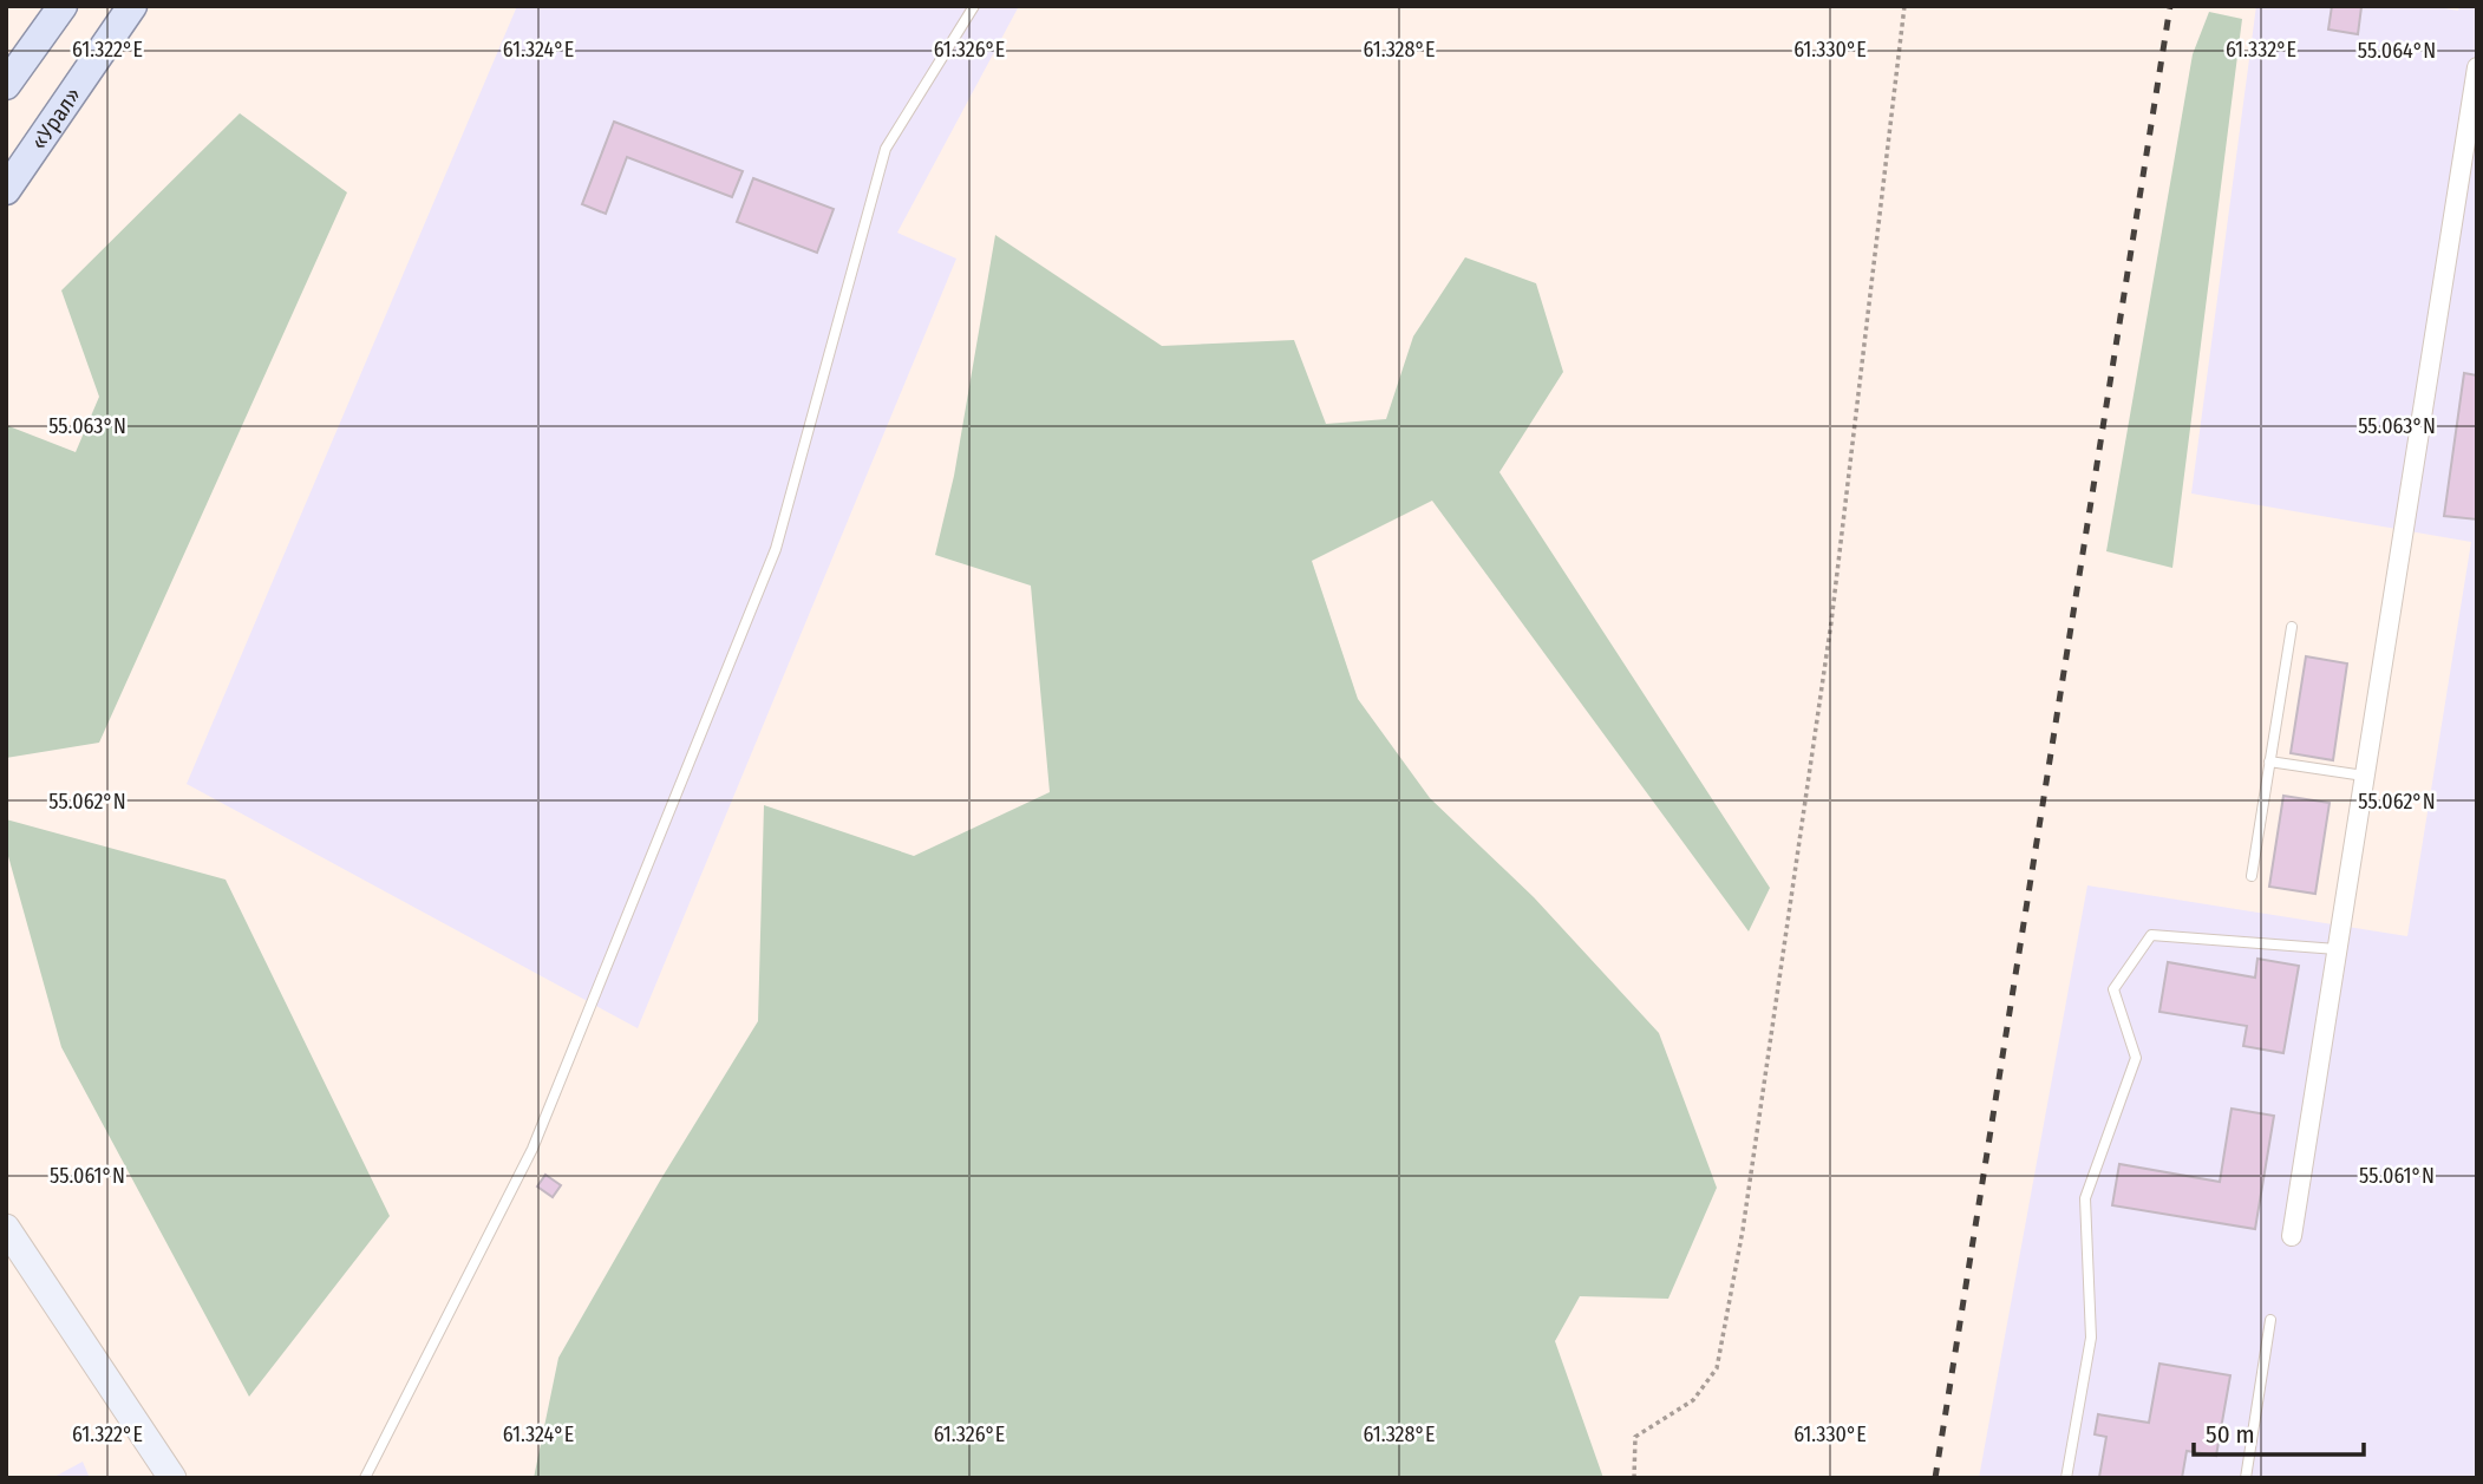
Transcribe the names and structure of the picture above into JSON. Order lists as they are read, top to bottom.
{
  "streets": {
    "main road": ["«Урал»"]
  },
  "scale_bar": "50 m",
  "coordinates": [
    "61.322°E",
    "61.324°E",
    "61.326°E",
    "61.328°E",
    "61.330°E",
    "61.332°E",
    "55.064°N",
    "55.063°N",
    "55.062°N",
    "55.061°N"
  ]
}
